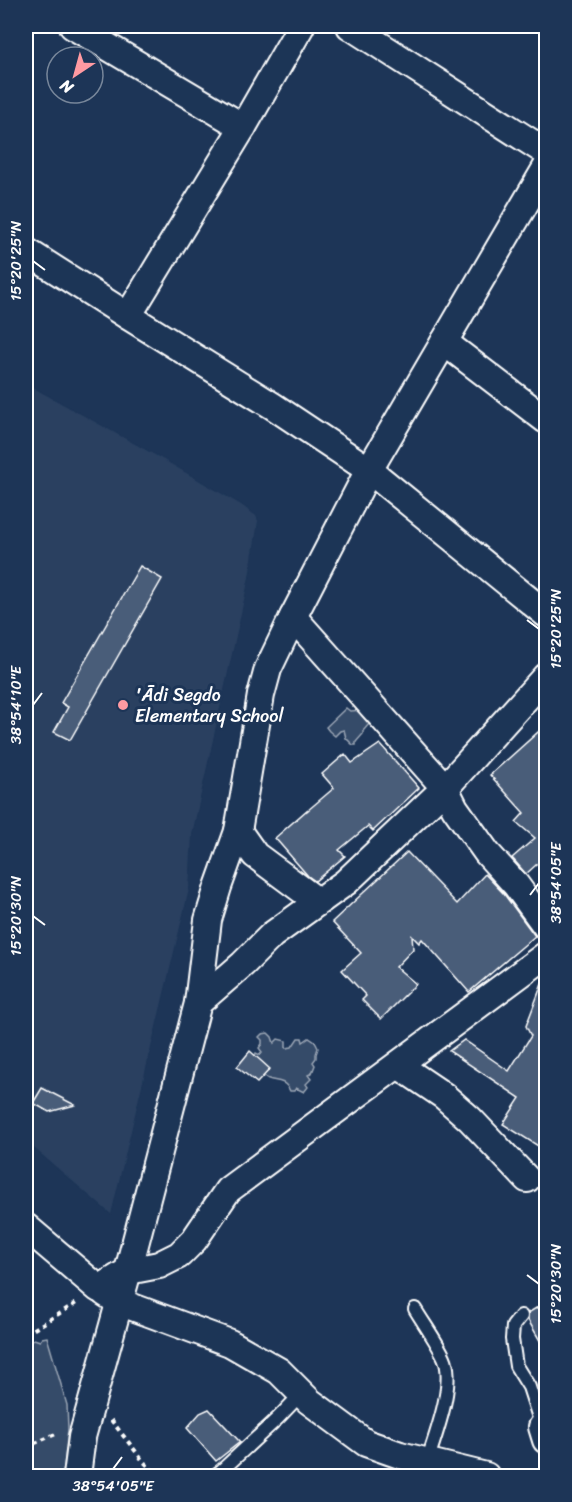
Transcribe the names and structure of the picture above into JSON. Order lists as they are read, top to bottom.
{
  "places": ["'Ādi Segdo Elementary School"],
  "north": "bottom left",
  "coordinates": [
    "15°20'25\"N",
    "38°54'10\"E",
    "38°54'05\"E",
    "15°20'30\"N"
  ]
}
